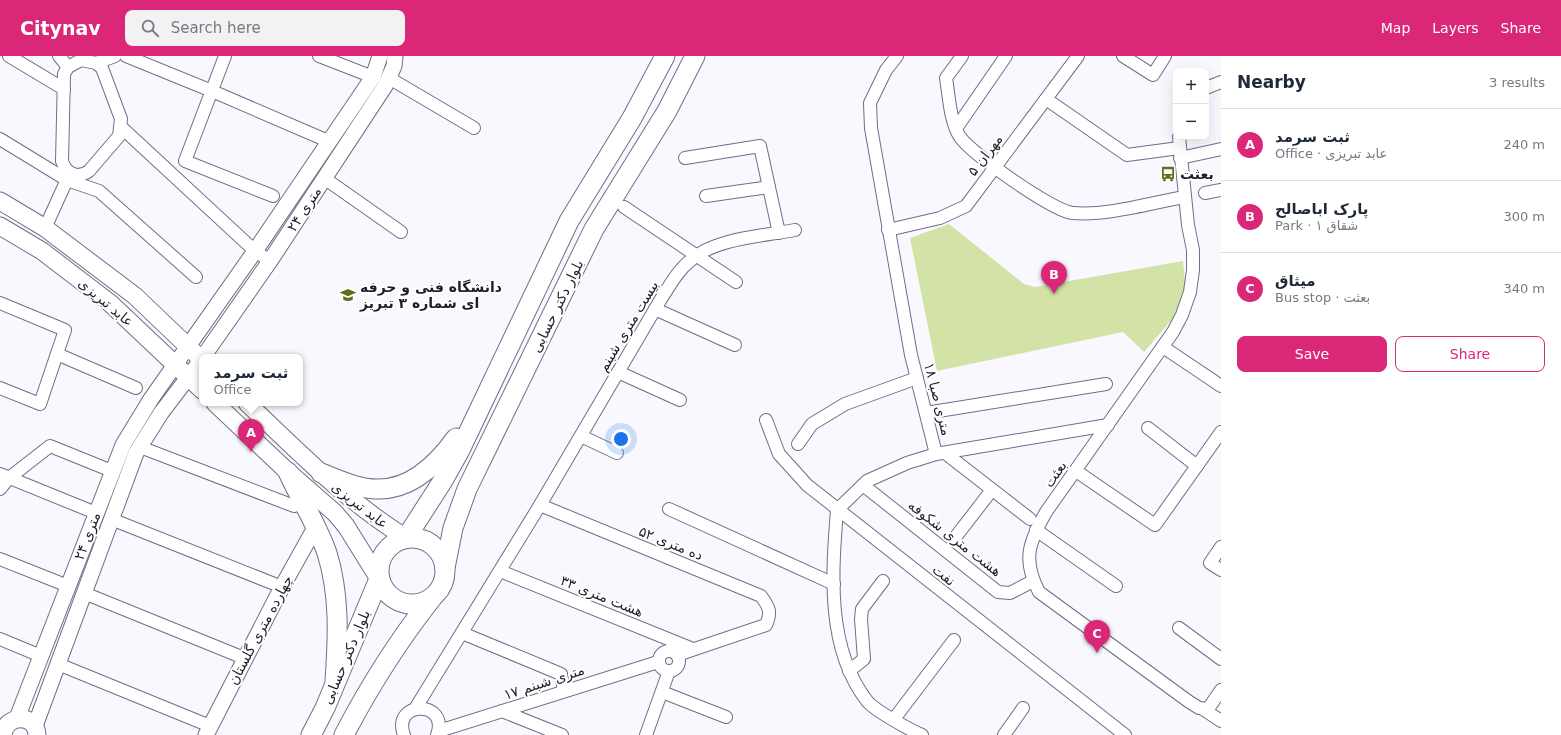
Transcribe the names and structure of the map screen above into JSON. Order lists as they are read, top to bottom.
{
  "streets": {
    "main road": ["عابد تبریزی", "بلوار دکتر حسابی"],
    "street": [
      "مهران ۵",
      "۲۴ متری",
      "بیست متری شبنم",
      "متری صبا ۱۸",
      "بعثت",
      "هشت متری شکوفه",
      "ده متری ۵۲",
      "نفت",
      "هشت متری ۳۳",
      "چهارده متری گلستان",
      "۱۷ متری شبنم"
    ]
  },
  "crossings": [
    ["مهران ۵", "متری صبا ۱۸"],
    ["۲۴ متری", "عابد تبریزی"],
    ["عابد تبریزی", "بلوار دکتر حسابی"],
    ["بیست متری شبنم", "ده متری ۵۲"],
    ["بیست متری شبنم", "هشت متری ۳۳"],
    ["متری صبا ۱۸", "هشت متری شکوفه"],
    ["متری صبا ۱۸", "نفت"],
    ["بعثت", "هشت متری شکوفه"],
    ["ده متری ۵۲", "هشت متری ۳۳"]
  ],
  "places": {
    "bus stop": ["بعثت"],
    "school or university": ["دانشگاه فنی و حرفه ای شماره ۳ تبریز"]
  },
  "page": {
    "header": "Citynav",
    "search": "Search here",
    "nav": ["Map", "Layers", "Share"],
    "heading": ["Nearby", "3 results"],
    "map_buttons": ["+", "−"],
    "list": [
      {
        "mark": "A",
        "name": "ثبت سرمد",
        "note": "Office · عابد تبریزی",
        "value": "240 m"
      },
      {
        "mark": "B",
        "name": "پارک اباصالح",
        "note": "Park · شقاق ۱",
        "value": "300 m"
      },
      {
        "mark": "C",
        "name": "میثاق",
        "note": "Bus stop · بعثت",
        "value": "340 m"
      }
    ],
    "pins": ["B", "A", "C"],
    "buttons": ["Save", "Share"],
    "popup": ["ثبت سرمد", "Office"]
  }
}
